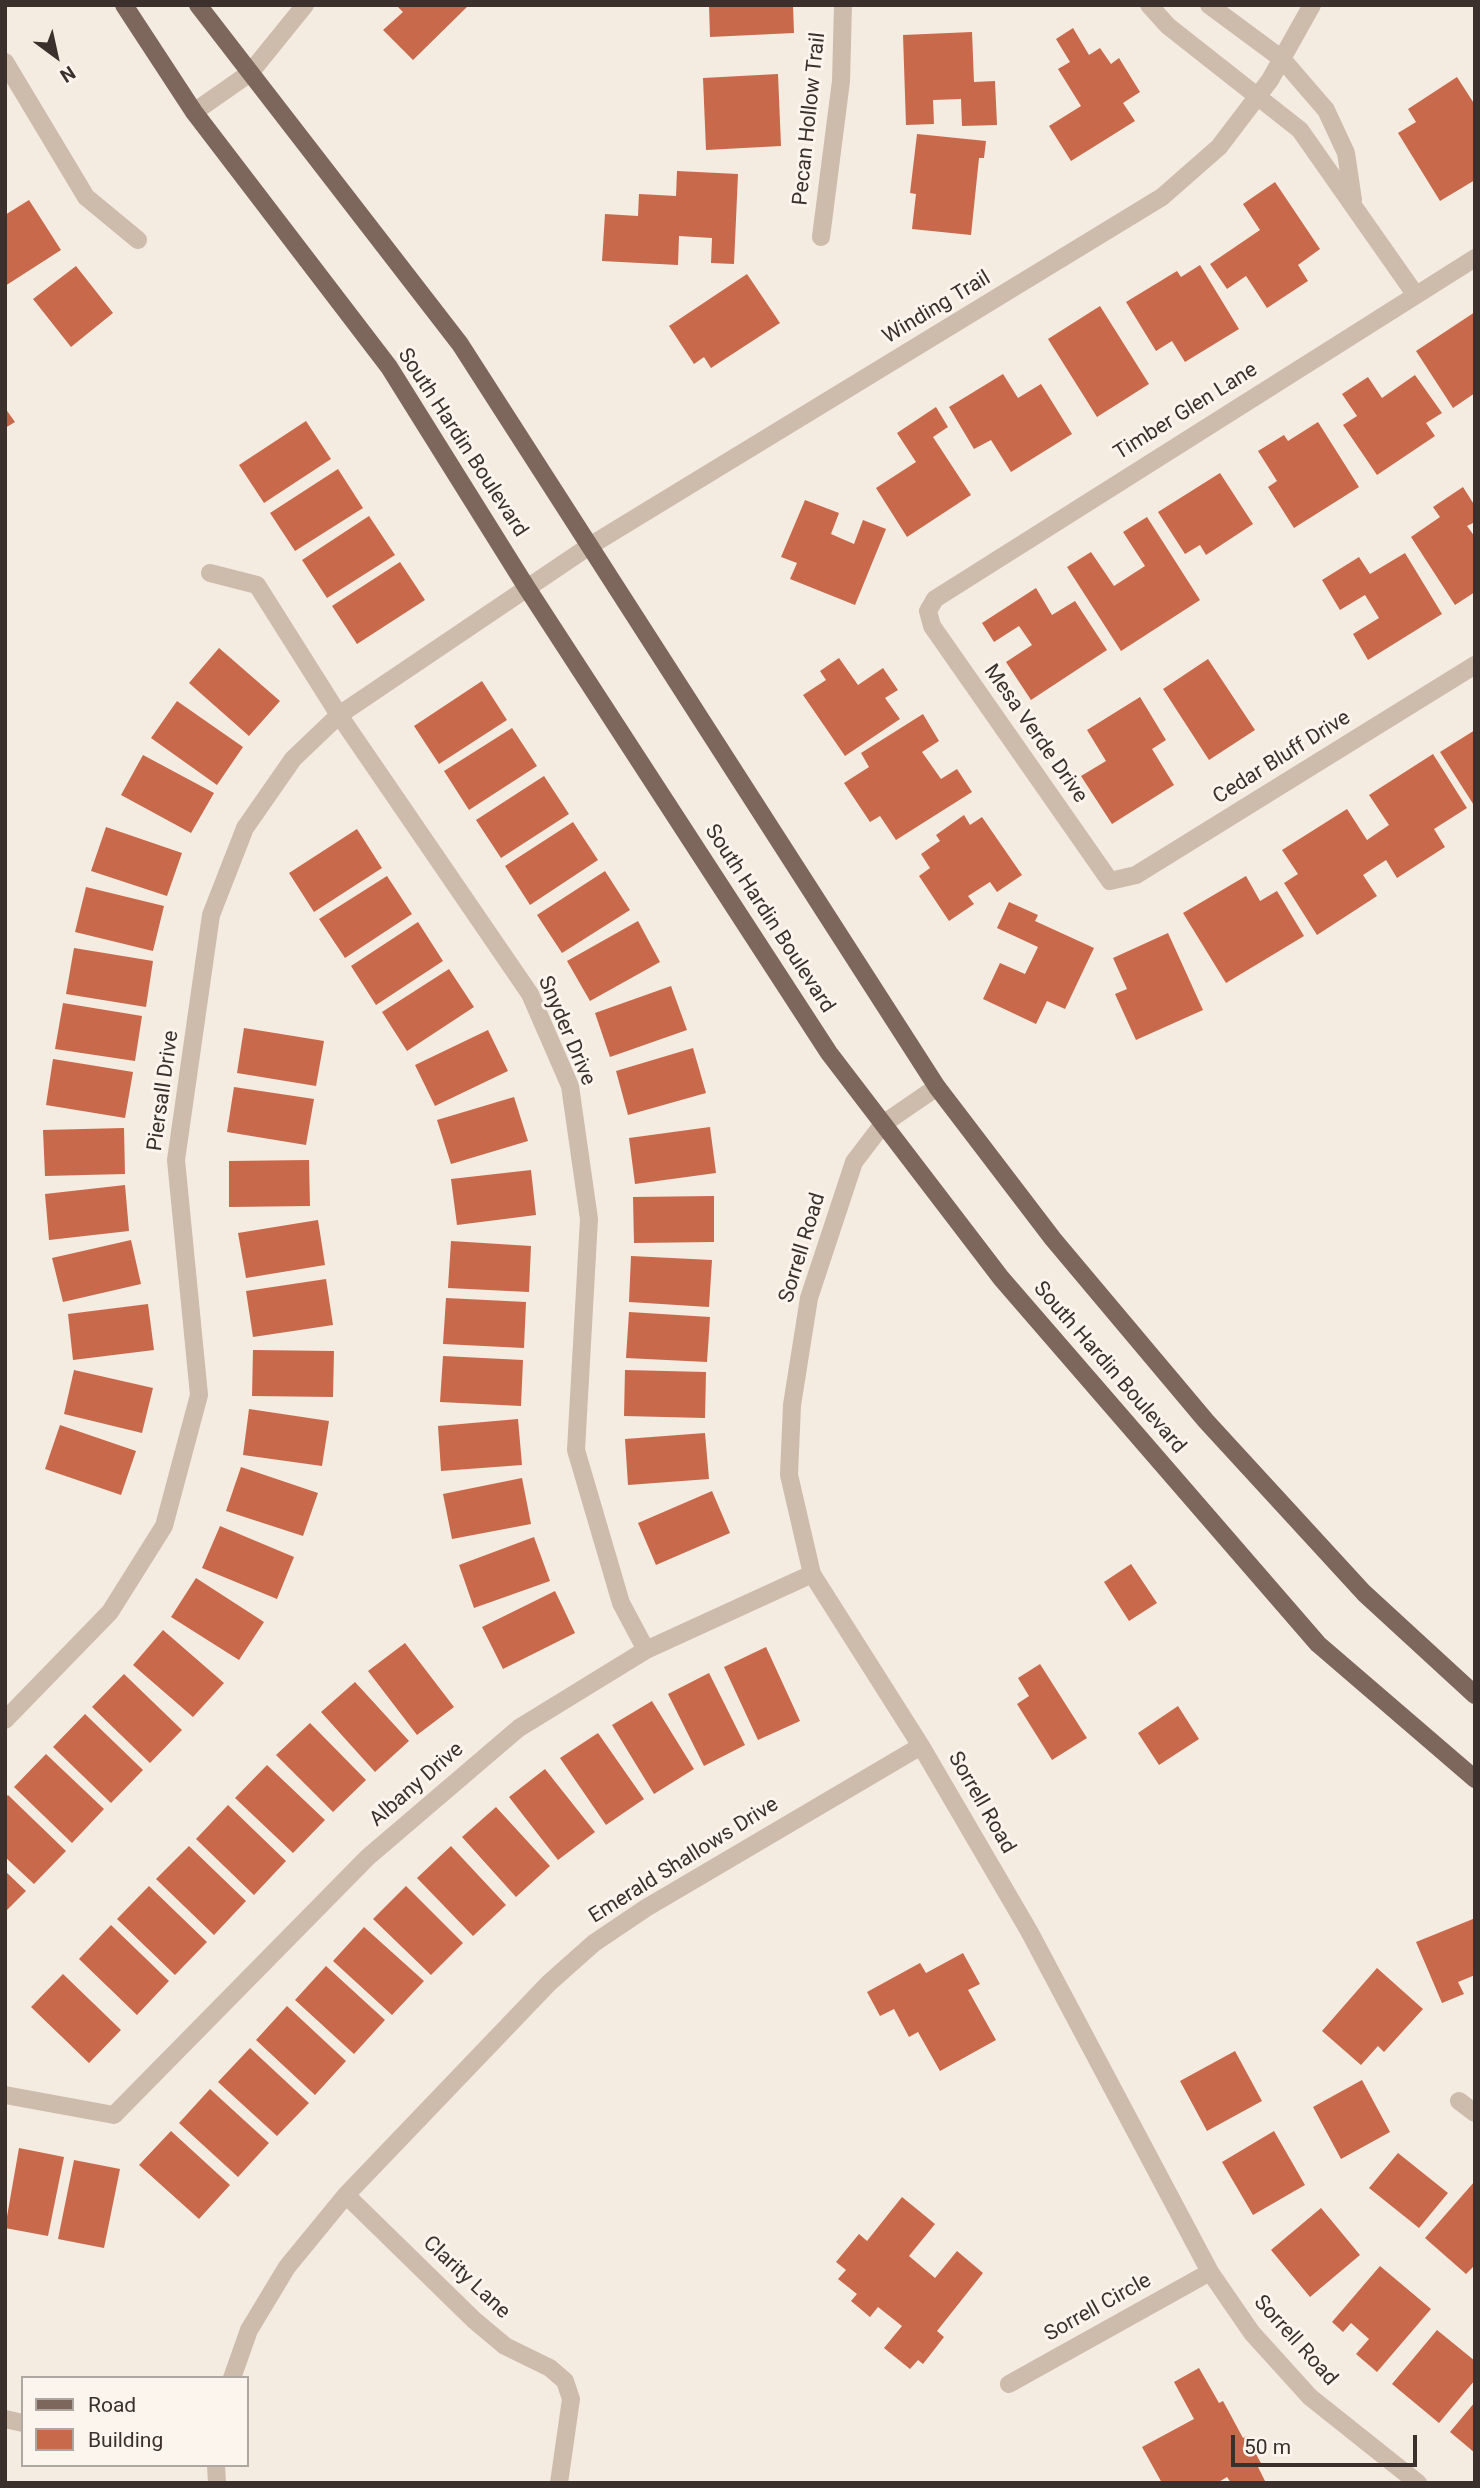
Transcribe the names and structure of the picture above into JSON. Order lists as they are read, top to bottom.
{
  "streets": {
    "main road": ["South Hardin Boulevard"],
    "street": [
      "Pecan Hollow Trail",
      "Winding Trail",
      "Timber Glen Lane",
      "Mesa Verde Drive",
      "Cedar Bluff Drive",
      "Snyder Drive",
      "Piersall Drive",
      "Sorrell Road",
      "Albany Drive",
      "Emerald Shallows Drive",
      "Clarity Lane",
      "Sorrell Circle"
    ]
  },
  "crossings": [
    ["Winding Trail", "South Hardin Boulevard"],
    ["Winding Trail", "Piersall Drive"],
    ["Timber Glen Lane", "Mesa Verde Drive"],
    ["South Hardin Boulevard", "Piersall Drive"],
    ["South Hardin Boulevard", "Sorrell Road"],
    ["Mesa Verde Drive", "Cedar Bluff Drive"],
    ["Snyder Drive", "Piersall Drive"],
    ["Snyder Drive", "Albany Drive"],
    ["Sorrell Road", "Albany Drive"],
    ["Sorrell Road", "Emerald Shallows Drive"],
    ["Sorrell Road", "Sorrell Circle"],
    ["Emerald Shallows Drive", "Clarity Lane"]
  ],
  "legend": ["Road", "Building"],
  "scale_bar": "50 m",
  "north": "bottom right"
}
